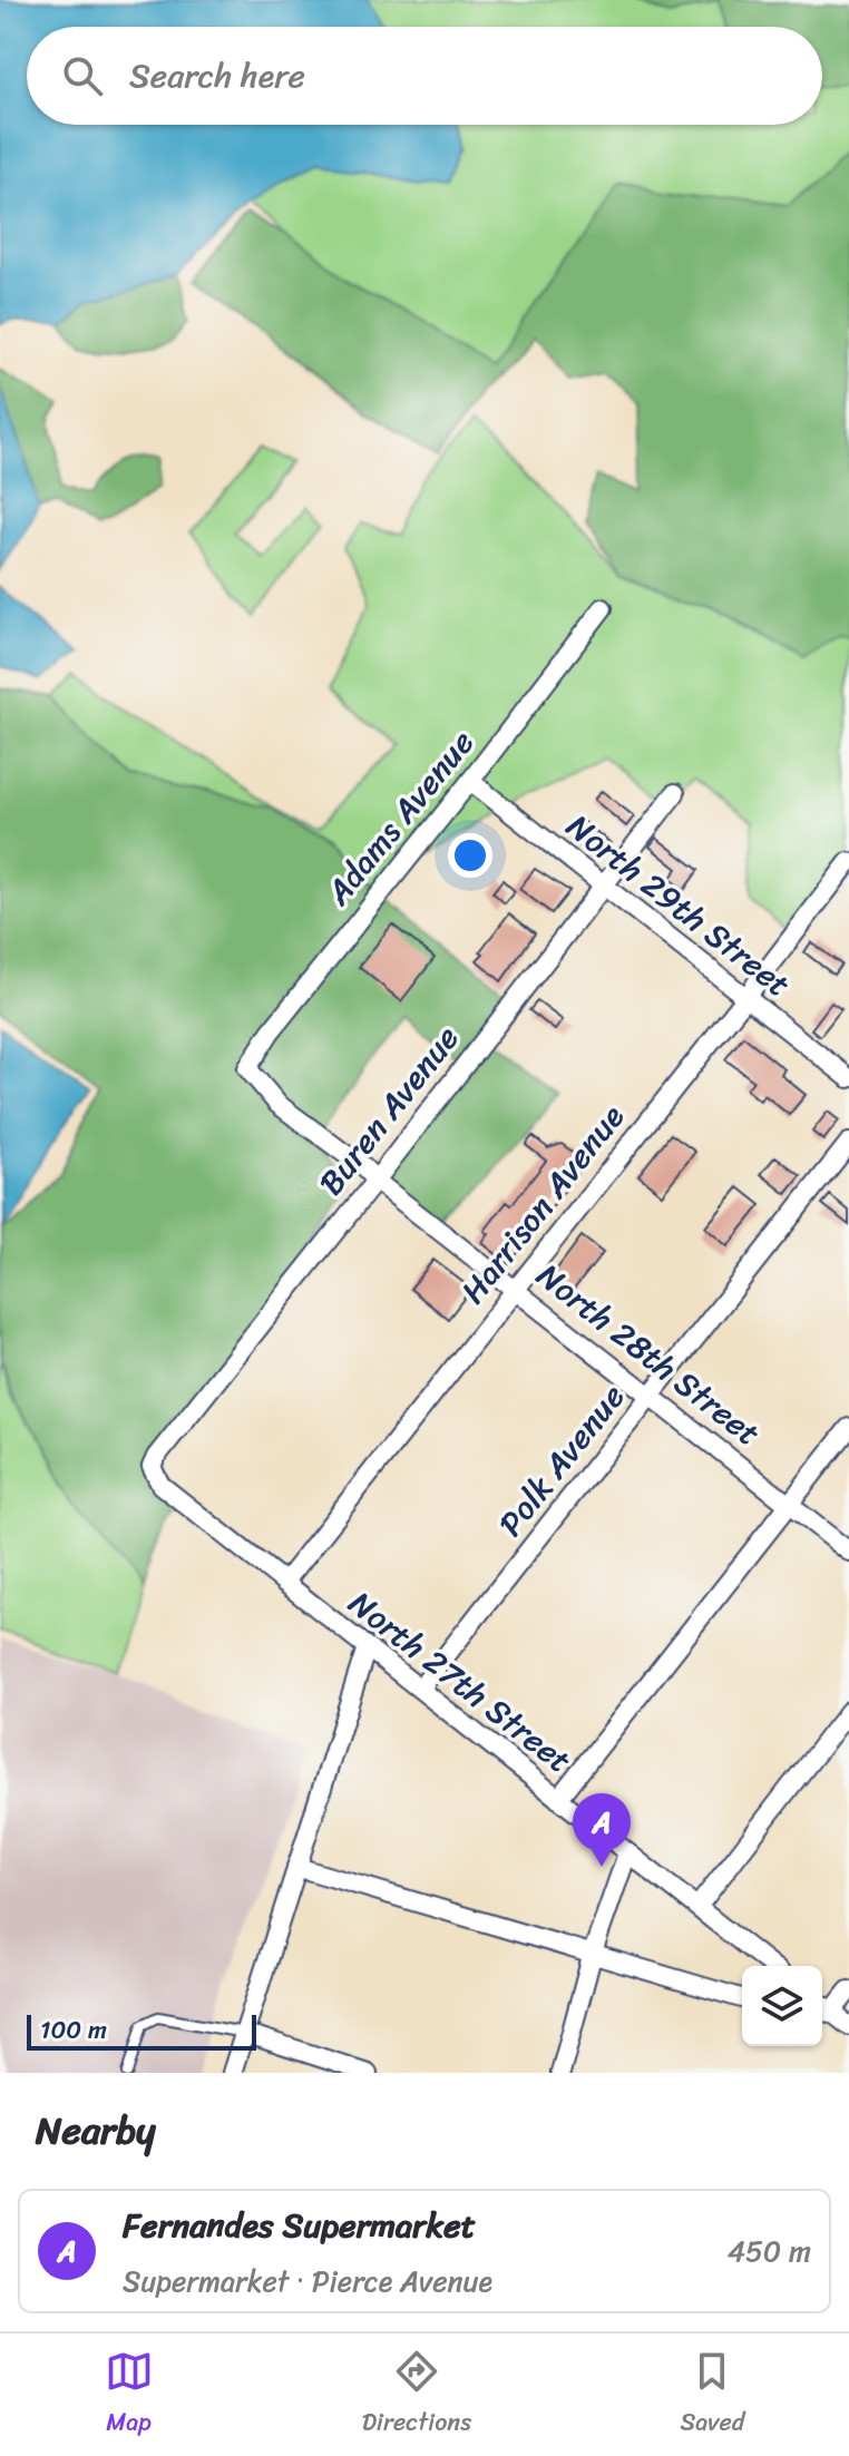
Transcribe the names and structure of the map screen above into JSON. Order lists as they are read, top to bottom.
{
  "streets": {
    "street": [
      "Adams Avenue",
      "North 29th Street",
      "Buren Avenue",
      "Harrison Avenue",
      "North 28th Street",
      "Polk Avenue",
      "North 27th Street"
    ]
  },
  "crossings": [
    ["Adams Avenue", "North 29th Street"],
    ["Adams Avenue", "North 28th Street"],
    ["North 29th Street", "Buren Avenue"],
    ["North 29th Street", "Harrison Avenue"],
    ["Buren Avenue", "North 28th Street"],
    ["Buren Avenue", "North 27th Street"],
    ["Harrison Avenue", "North 28th Street"],
    ["Harrison Avenue", "North 27th Street"],
    ["North 28th Street", "Polk Avenue"],
    ["Polk Avenue", "North 27th Street"]
  ],
  "scale_bar": "100 m",
  "page": {
    "search": "Search here",
    "pins": "A",
    "scale": "100 m",
    "heading": "Nearby",
    "list": [
      {
        "mark": "A",
        "name": "Fernandes Supermarket",
        "note": "Supermarket · Pierce Avenue",
        "value": "450 m"
      }
    ],
    "nav": ["Map", "Directions", "Saved"]
  }
}
